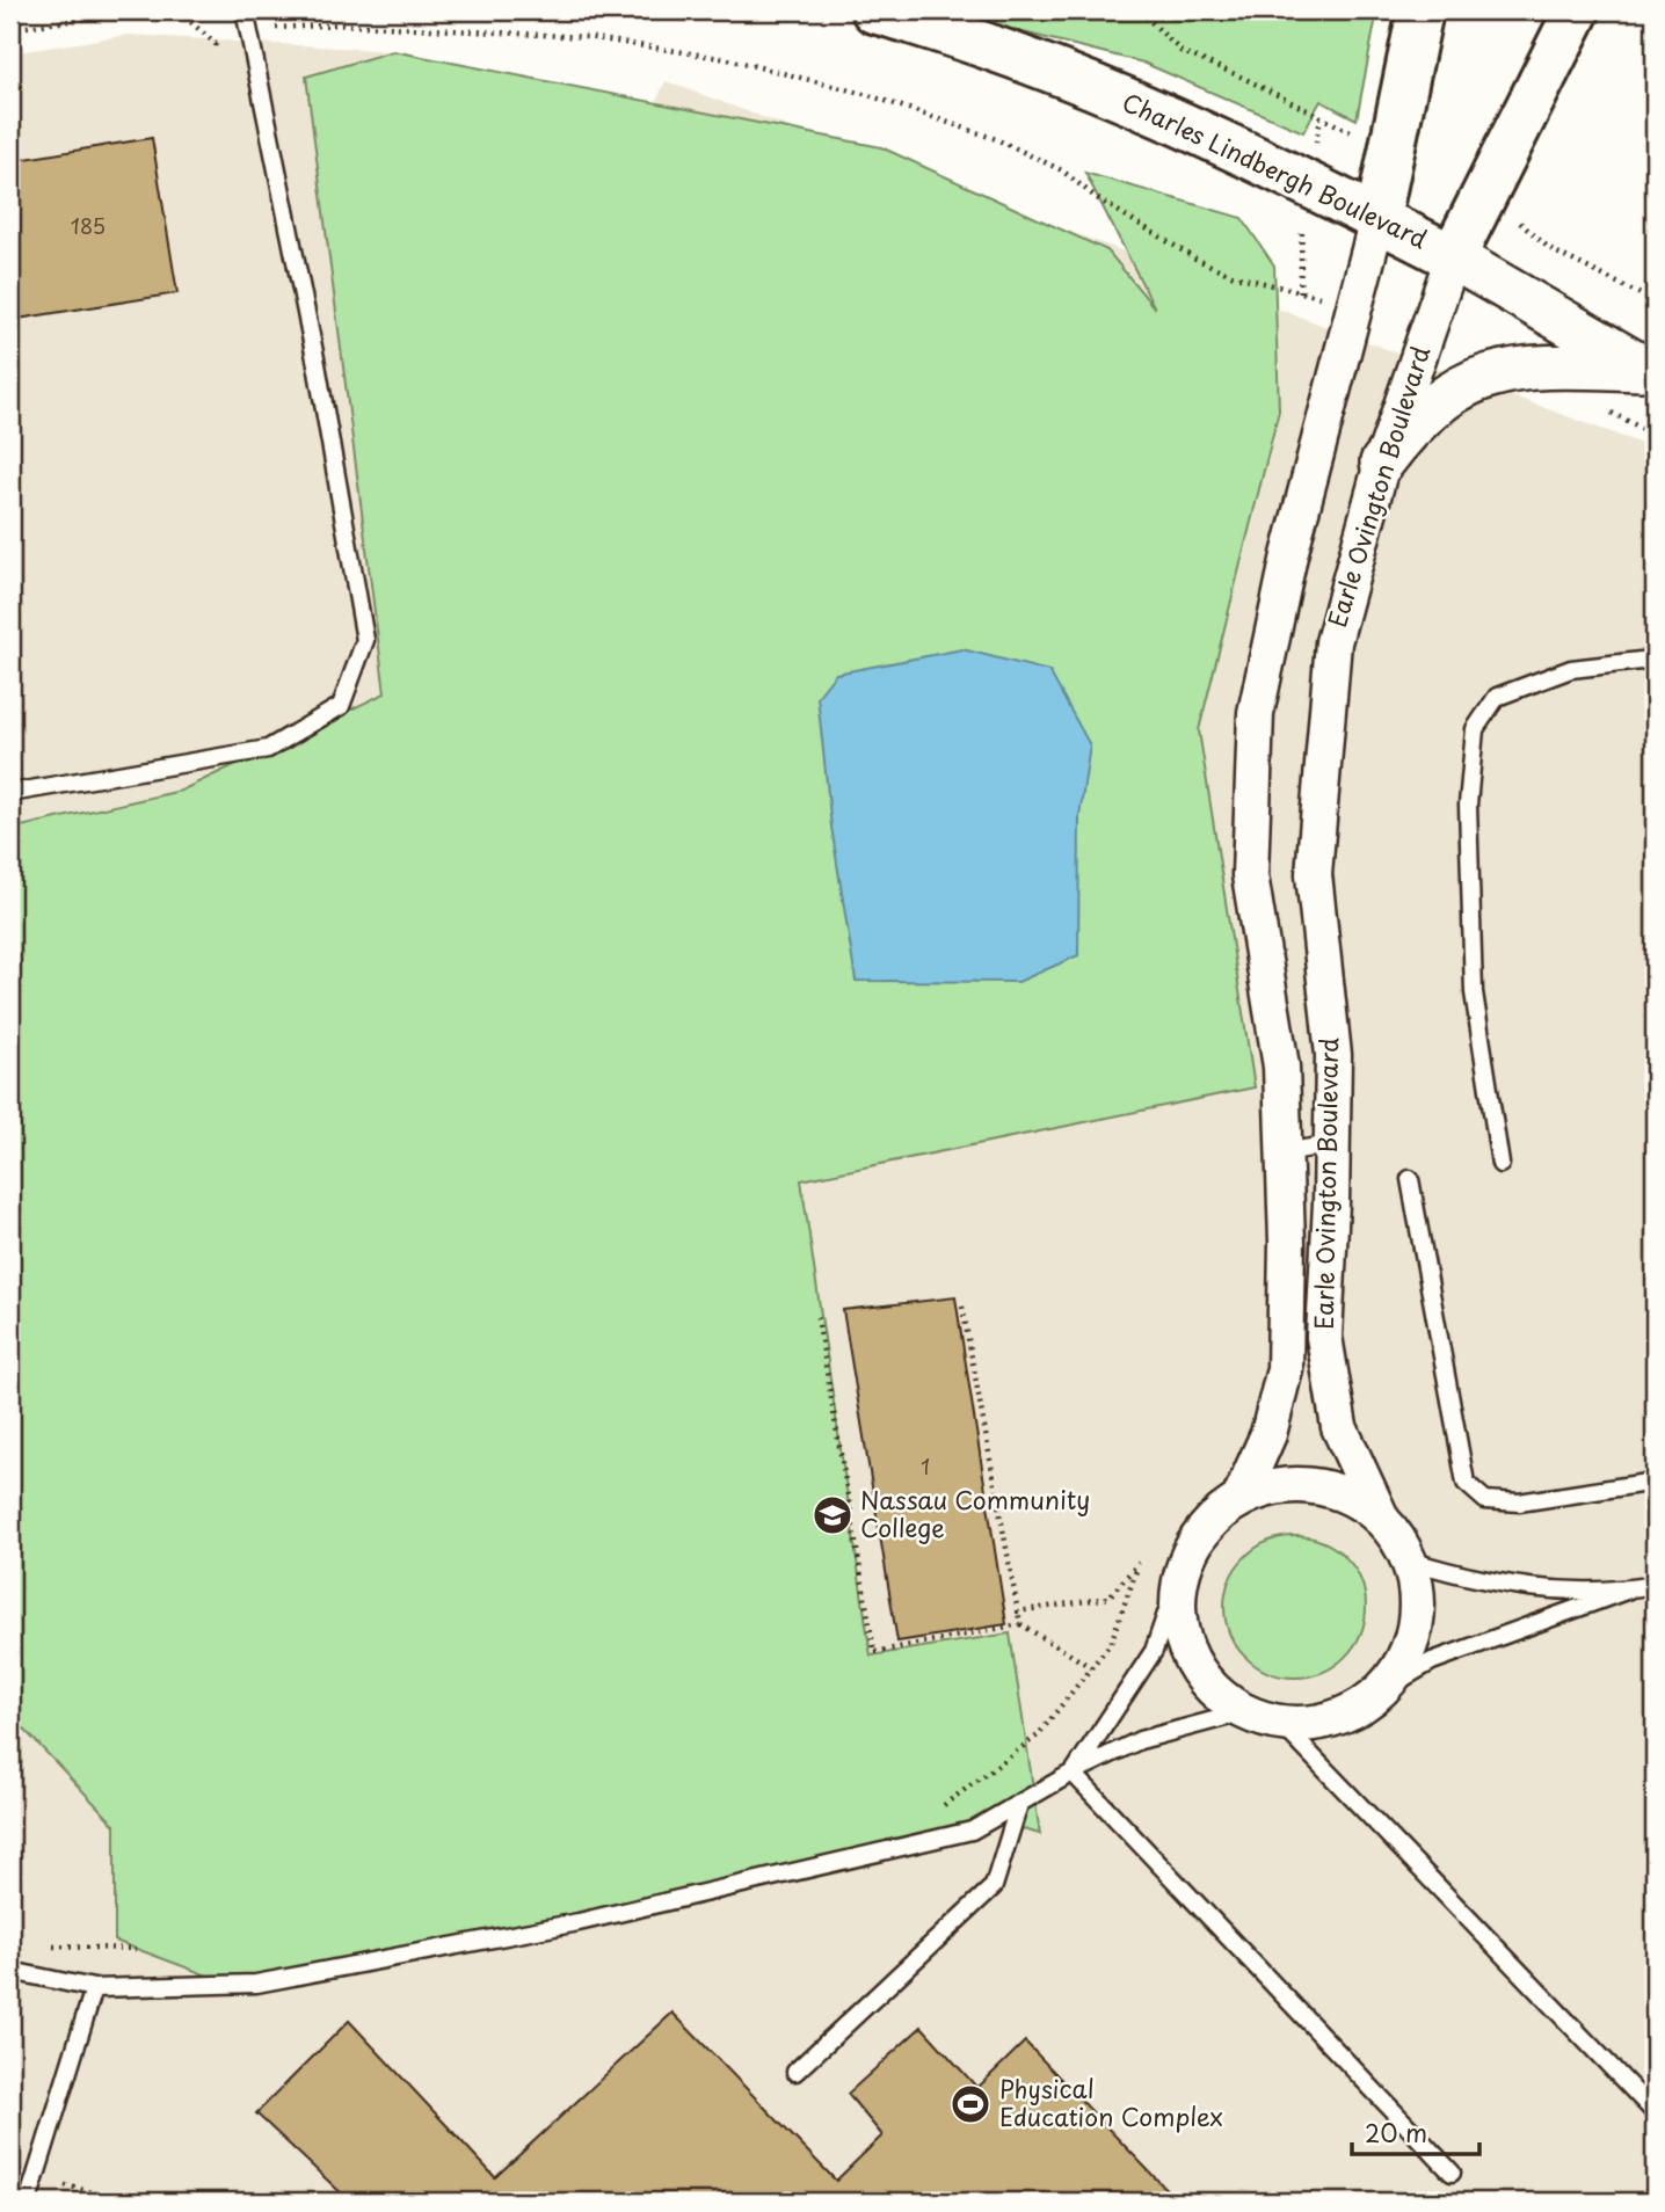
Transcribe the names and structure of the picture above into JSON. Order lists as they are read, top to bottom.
{
  "streets": {
    "main road": ["Charles Lindbergh Boulevard", "Earle Ovington Boulevard"]
  },
  "crossings": [
    ["Charles Lindbergh Boulevard", "Earle Ovington Boulevard"]
  ],
  "places": {
    "school or university": ["Nassau Community College"],
    "sports": ["Physical Education Complex"]
  },
  "house_numbers": ["185", "1"],
  "scale_bar": "20 m"
}
